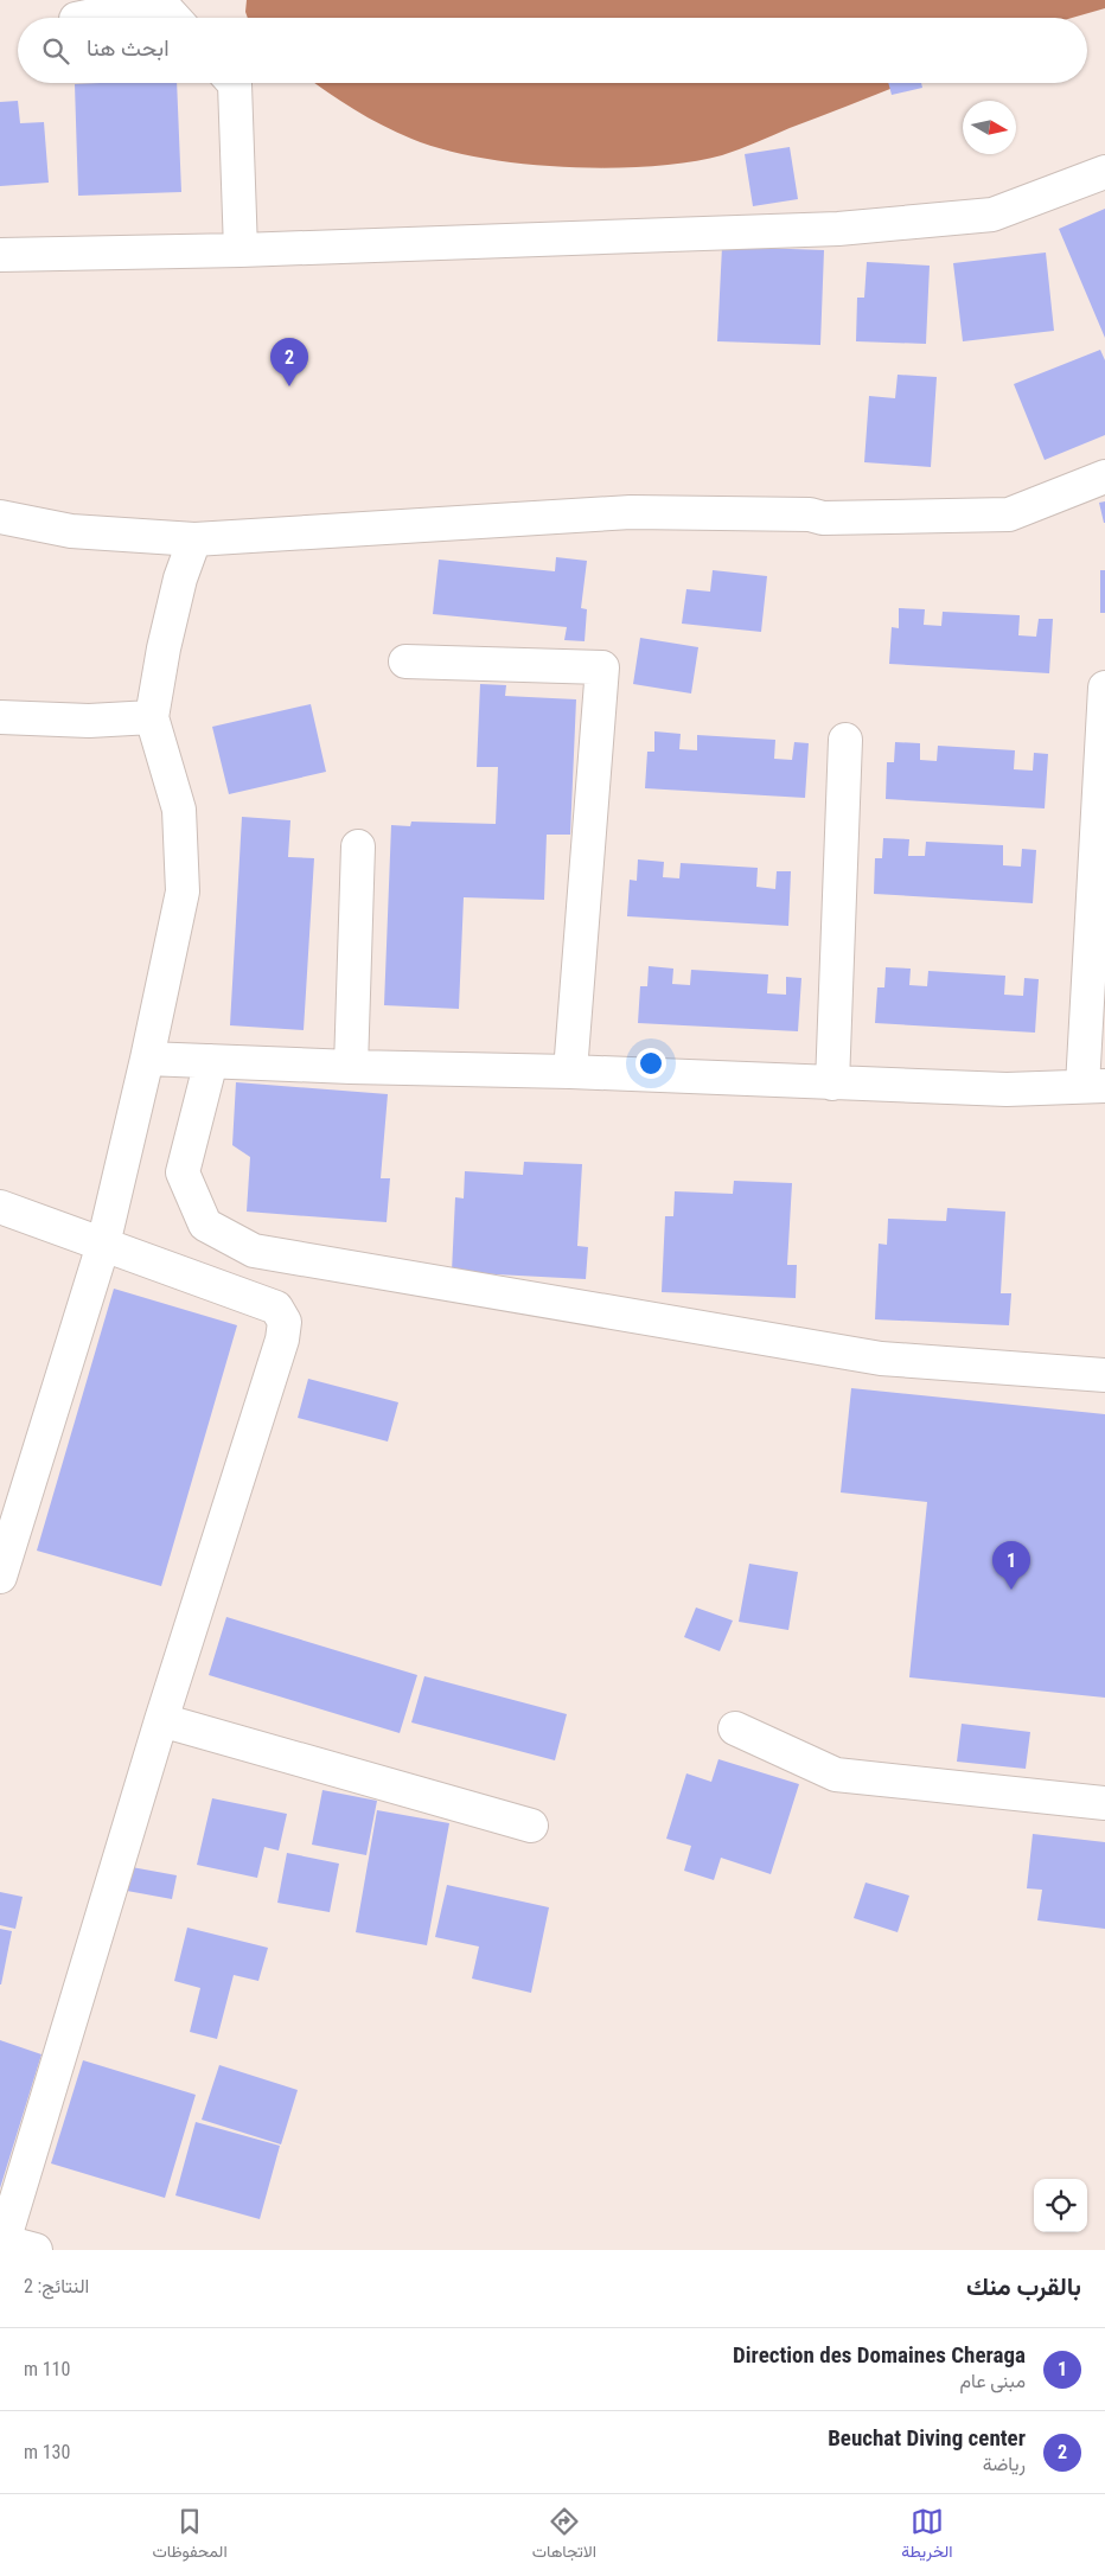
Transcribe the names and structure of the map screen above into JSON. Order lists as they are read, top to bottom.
{
  "north": "right",
  "page": {
    "search": "ابحث هنا",
    "pins": ["2", "1"],
    "heading": ["بالقرب منك", "النتائج: 2"],
    "list": [
      {
        "mark": "1",
        "name": "Direction des Domaines Cheraga",
        "note": "مبنى عام",
        "value": "110 m"
      },
      {
        "mark": "2",
        "name": "Beuchat Diving center",
        "note": "رياضة",
        "value": "130 m"
      }
    ],
    "nav": ["الخريطة", "الاتجاهات", "المحفوظات"]
  }
}
